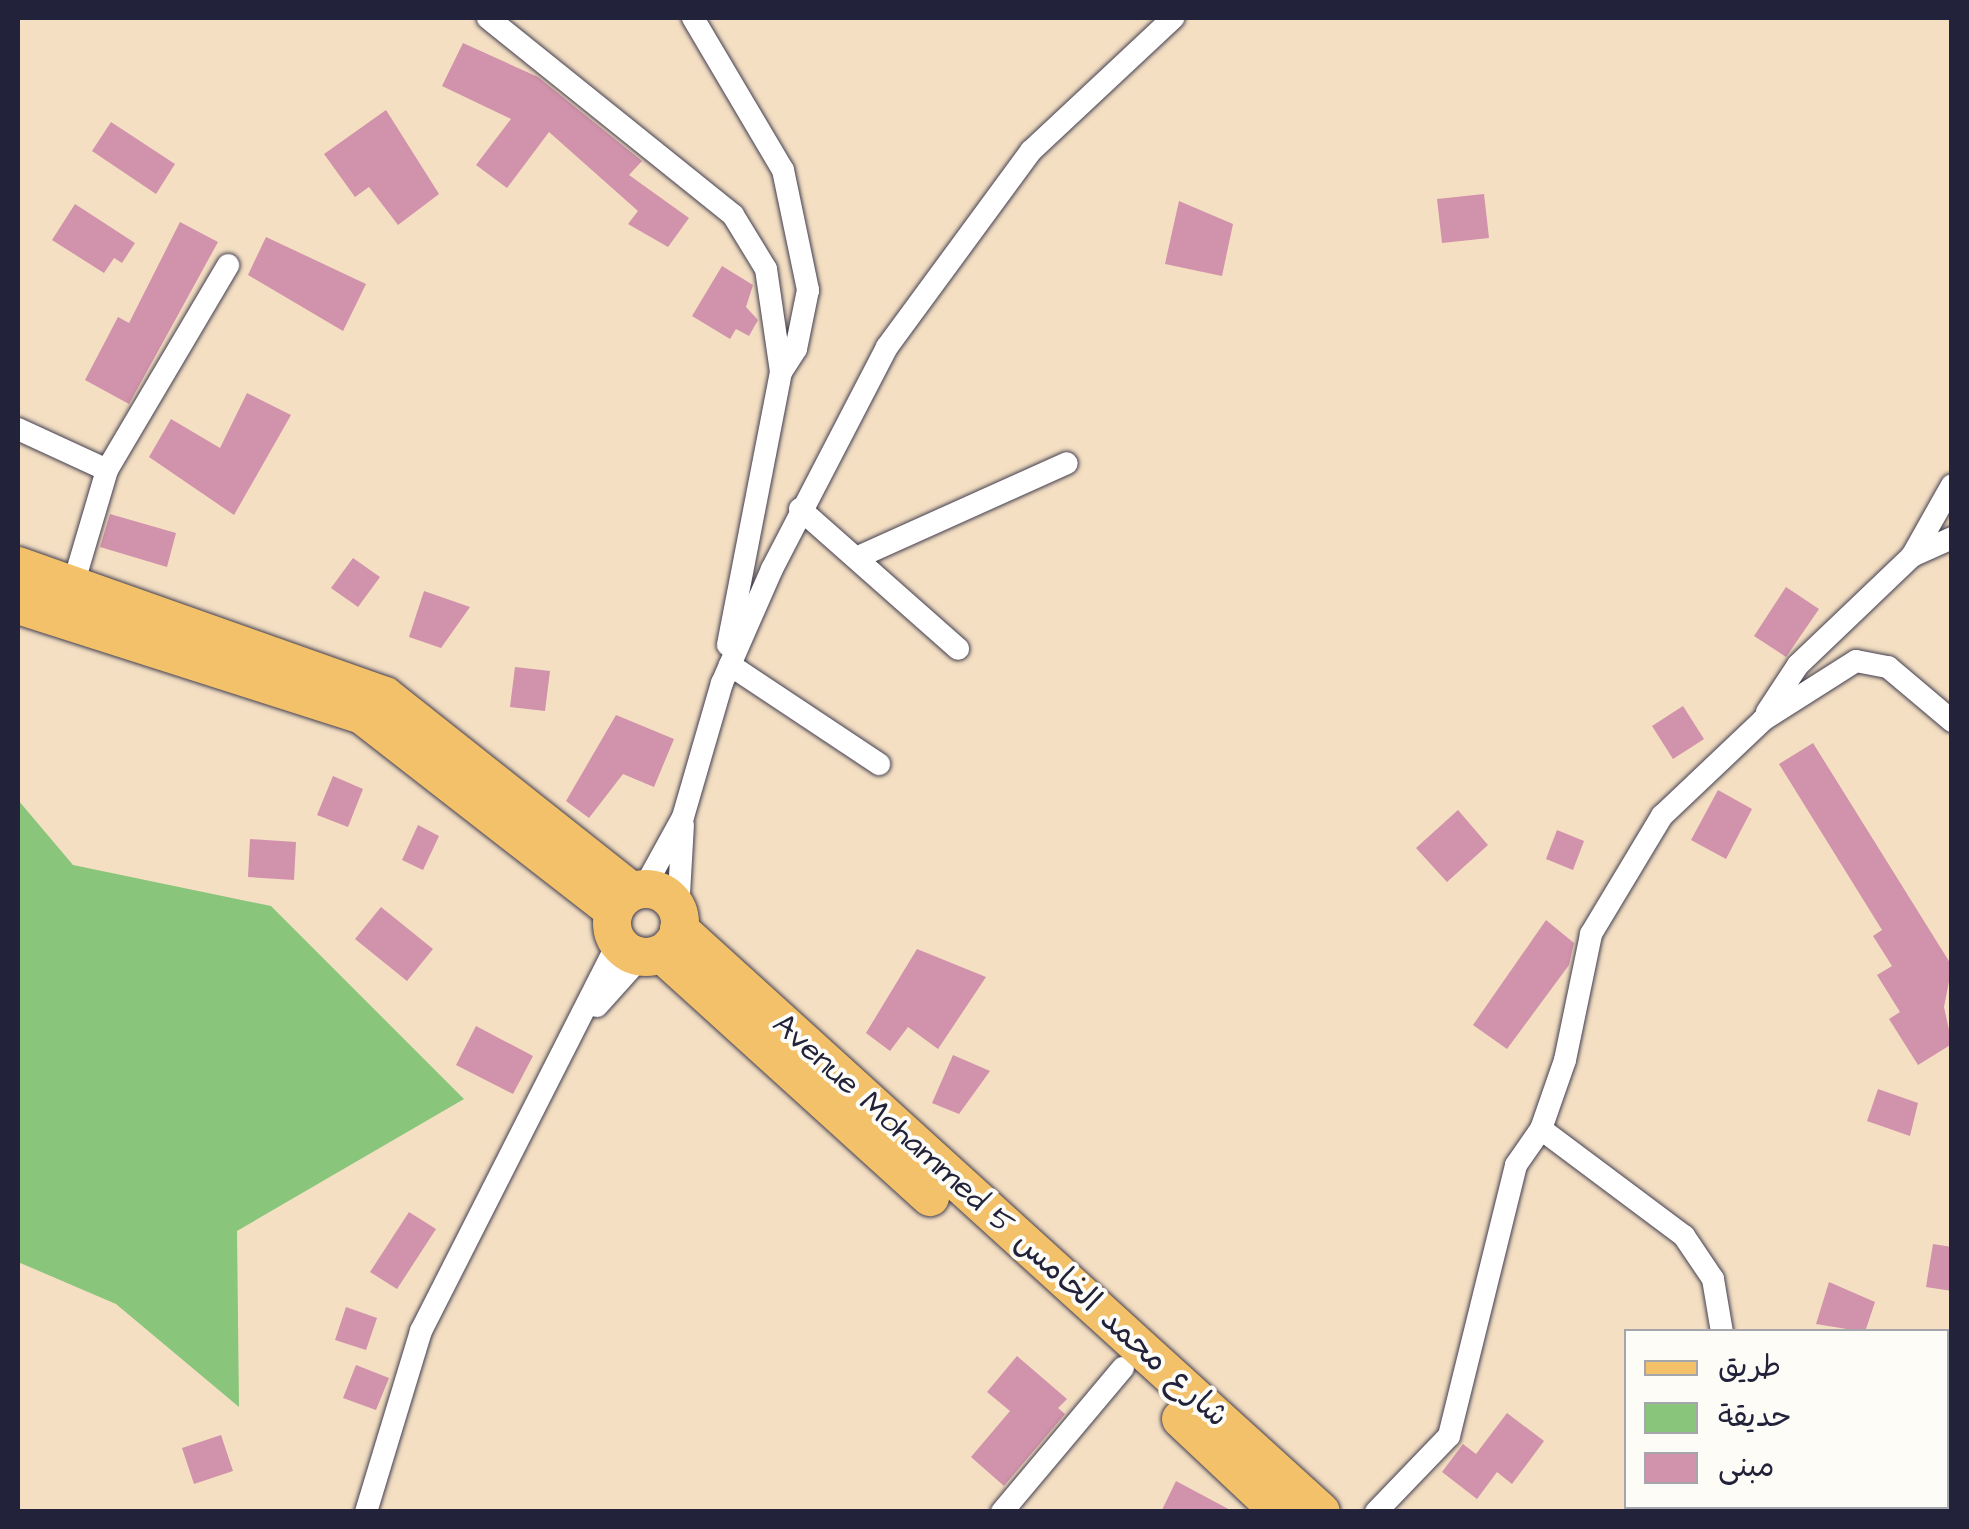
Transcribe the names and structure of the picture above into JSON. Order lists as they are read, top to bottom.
{
  "streets": {
    "main road": ["Avenue Mohammed 5 شارع محمد الخامس"]
  },
  "legend": ["طريق", "حديقة", "مبنى"]
}
